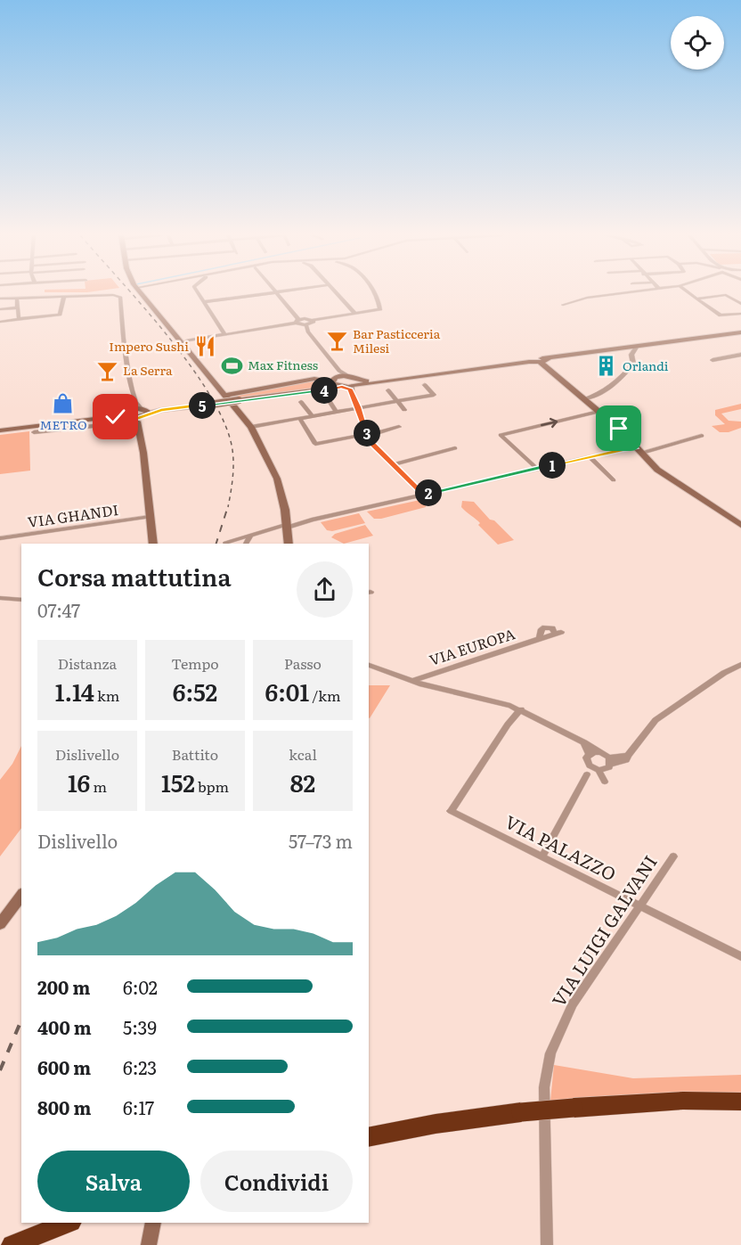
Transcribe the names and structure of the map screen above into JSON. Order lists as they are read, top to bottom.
{
  "streets": {
    "street": [
      "VIA GHANDI",
      "VIA EUROPA",
      "VIA PALAZZO",
      "VIA LUIGI GALVANI"
    ]
  },
  "crossings": [
    ["VIA PALAZZO", "VIA LUIGI GALVANI"]
  ],
  "places": {
    "bar": ["Bar Pasticceria Milesi", "La Serra"],
    "restaurant": ["Impero Sushi"],
    "sports": ["Max Fitness"],
    "building": ["Orlandi"],
    "shop": ["METRO"]
  },
  "page": {
    "pins": [
      "4",
      "5",
      "3",
      "1",
      "2"
    ],
    "heading": ["Corsa mattutina", "07:47"],
    "stats": [
      ["Distanza", "1.14 km"],
      ["Tempo", "6:52"],
      ["Passo", "6:01 /km"],
      ["Dislivello", "16 m"],
      ["Battito", "152 bpm"],
      ["kcal", "82"]
    ],
    "chart": ["Dislivello", "57–73 m"],
    "list": [
      {
        "name": "200 m",
        "note": "6:02"
      },
      {
        "name": "400 m",
        "note": "5:39"
      },
      {
        "name": "600 m",
        "note": "6:23"
      },
      {
        "name": "800 m",
        "note": "6:17"
      }
    ],
    "buttons": ["Salva", "Condividi"]
  }
}
